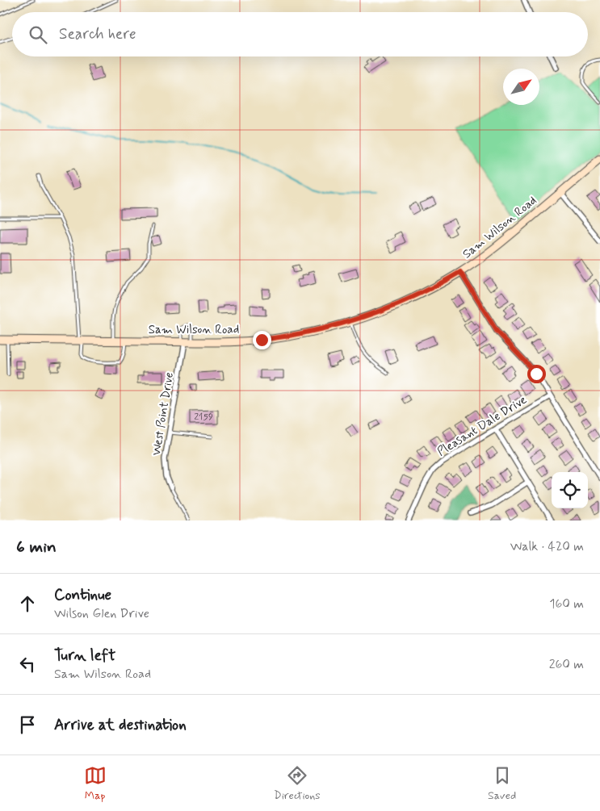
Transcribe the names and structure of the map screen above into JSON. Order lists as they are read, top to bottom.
{
  "streets": {
    "street": ["Sam Wilson Road", "West Point Drive", "Pleasant Dale Drive"]
  },
  "crossings": [
    ["Sam Wilson Road", "West Point Drive"]
  ],
  "house_numbers": ["2159"],
  "north": "top right",
  "page": {
    "search": "Search here",
    "heading": ["6 min", "Walk · 420 m"],
    "list": [
      ["Continue", "Wilson Glen Drive", "160 m"],
      ["Turn left", "Sam Wilson Road", "260 m"],
      "Arrive at destination"
    ],
    "nav": ["Map", "Directions", "Saved"]
  }
}
